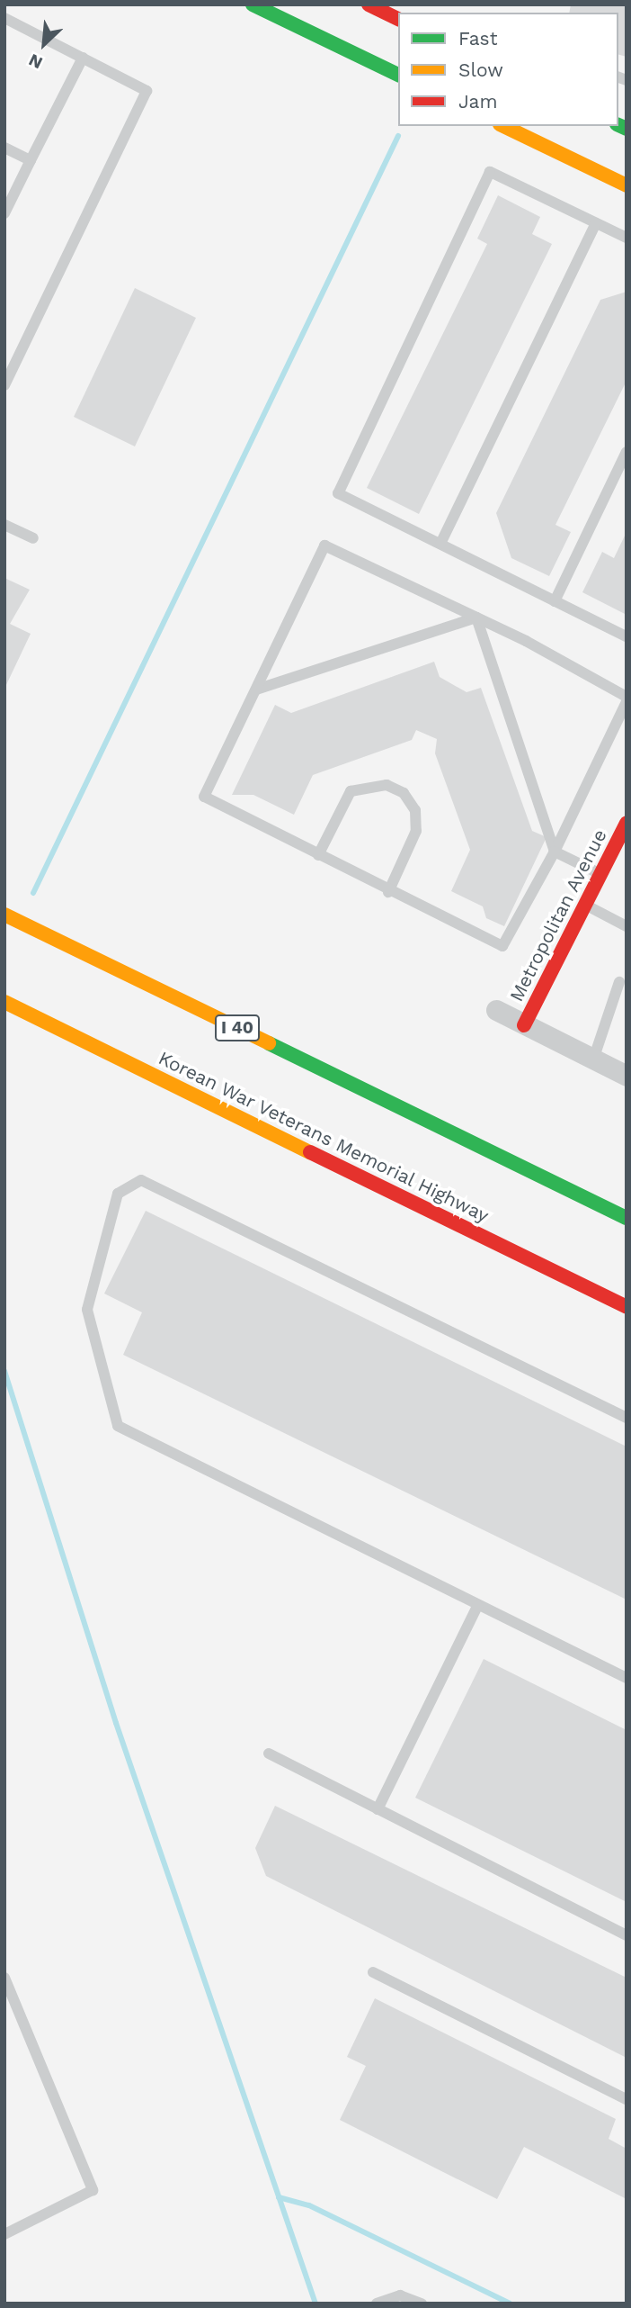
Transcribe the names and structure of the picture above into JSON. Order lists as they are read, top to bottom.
{
  "streets": {
    "main road": ["Metropolitan Avenue", "I 40", "Korean War Veterans Memorial Highway"]
  },
  "legend": ["Fast", "Slow", "Jam"],
  "north": "bottom left"
}
